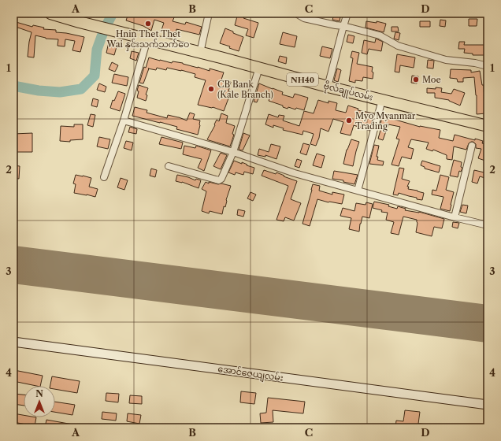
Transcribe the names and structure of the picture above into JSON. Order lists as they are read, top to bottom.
{
  "streets": {
    "highway": ["NH40", "ဗိုလ်ချုပ်လမ်း"],
    "street": ["အောင်ဇေယျလမ်း"]
  },
  "places": [
    "Hnin Thet Thet Wai နှင်းသက်သက်ဝေ",
    "Moe",
    "CB Bank (Kale Branch)",
    "Myo Myanmar Trading"
  ],
  "north": "top",
  "grid": {
    "columns": [
      "A",
      "B",
      "C",
      "D"
    ],
    "rows": [
      "1",
      "2",
      "3",
      "4"
    ]
  }
}
